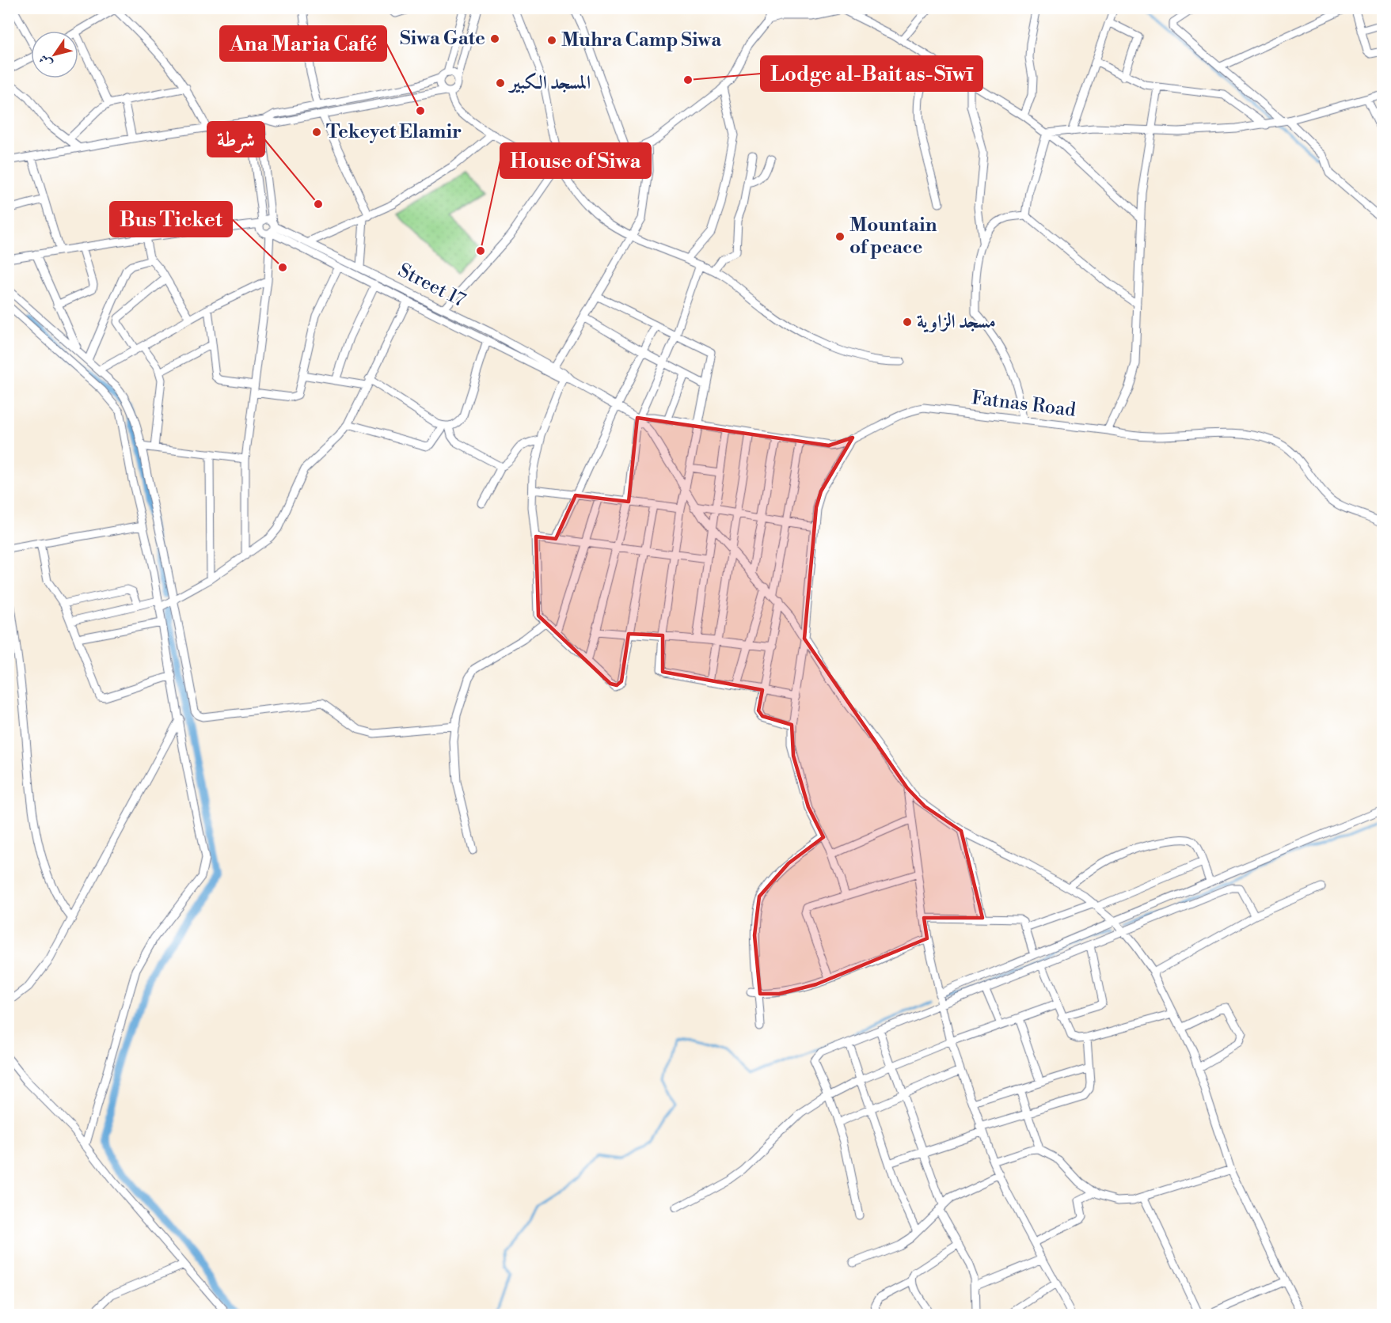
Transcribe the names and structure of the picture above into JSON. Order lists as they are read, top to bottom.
{
  "streets": {
    "street": ["Street 17", "Fatnas Road"]
  },
  "crossings": [
    ["Street 17", "Fatnas Road"]
  ],
  "places": [
    "Siwa Gate",
    "Muhra Camp Siwa",
    "Lodge al-Bait as-Sīwī",
    "المسجد الكبير",
    "Ana Maria Café",
    "Tekeyet Elamir",
    "شرطة",
    "Mountain of peace",
    "House of Siwa",
    "Bus Ticket",
    "مسجد الزاوية"
  ],
  "north": "bottom left"
}
